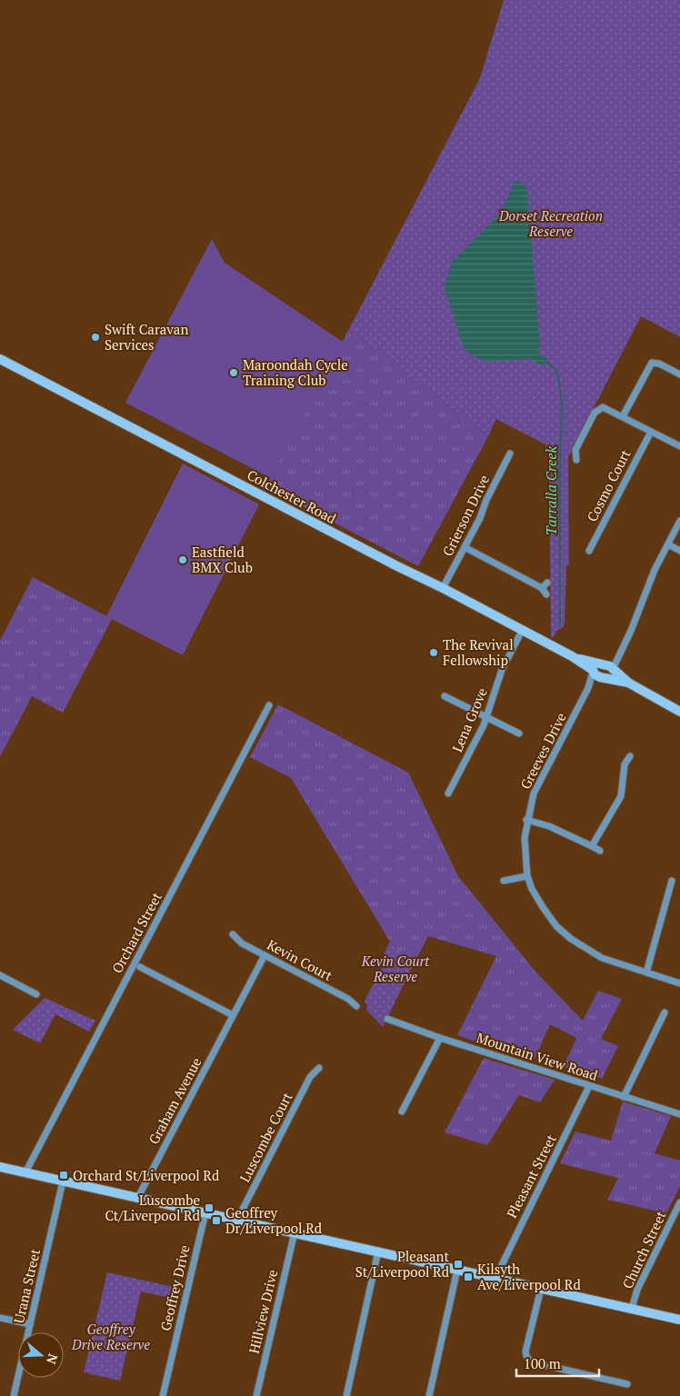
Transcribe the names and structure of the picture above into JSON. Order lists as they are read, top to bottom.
{
  "streets": {
    "main road": ["Colchester Road"],
    "street": [
      "Cosmo Court",
      "Grierson Drive",
      "Lena Grove",
      "Greeves Drive",
      "Orchard Street",
      "Kevin Court",
      "Mountain View Road",
      "Graham Avenue",
      "Luscombe Court",
      "Pleasant Street",
      "Church Street",
      "Urana Street",
      "Geoffrey Drive",
      "Hillview Drive"
    ]
  },
  "crossings": [
    ["Colchester Road", "Grierson Drive"],
    ["Colchester Road", "Lena Grove"],
    ["Colchester Road", "Greeves Drive"],
    ["Kevin Court", "Graham Avenue"],
    ["Mountain View Road", "Pleasant Street"]
  ],
  "water": ["Tarralla Creek"],
  "parks": ["Dorset Recreation Reserve", "Kevin Court Reserve", "Geoffrey Drive Reserve"],
  "places": {
    "other": [
      "Swift Caravan Services",
      "Maroondah Cycle Training Club",
      "Eastfield BMX Club",
      "The Revival Fellowship"
    ],
    "transit": [
      "Orchard St/Liverpool Rd",
      "Luscombe Ct/Liverpool Rd",
      "Geoffrey Dr/Liverpool Rd",
      "Pleasant St/Liverpool Rd",
      "Kilsyth Ave/Liverpool Rd"
    ]
  },
  "scale_bar": "100 m",
  "north": "right"
}
